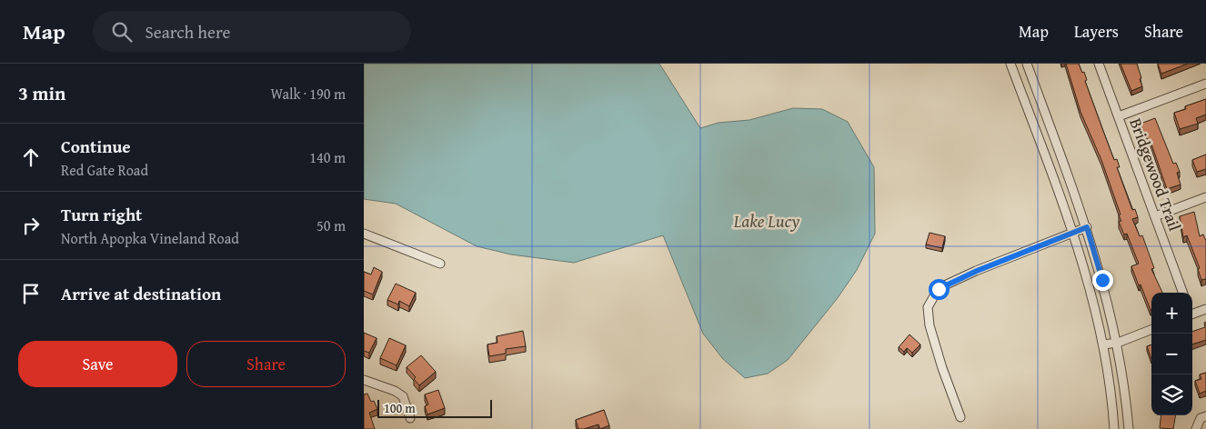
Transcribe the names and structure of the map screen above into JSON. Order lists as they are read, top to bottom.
{
  "streets": {
    "street": ["Bridgewood Trail"]
  },
  "water": ["Lake Lucy"],
  "scale_bar": "100 m",
  "page": {
    "header": "Map",
    "search": "Search here",
    "nav": ["Map", "Layers", "Share"],
    "heading": ["3 min", "Walk · 190 m"],
    "list": [
      ["Continue", "Red Gate Road", "140 m"],
      ["Turn right", "North Apopka Vineland Road", "50 m"],
      "Arrive at destination"
    ],
    "map_buttons": ["+", "−"],
    "buttons": ["Save", "Share"],
    "scale": "100 m"
  }
}
